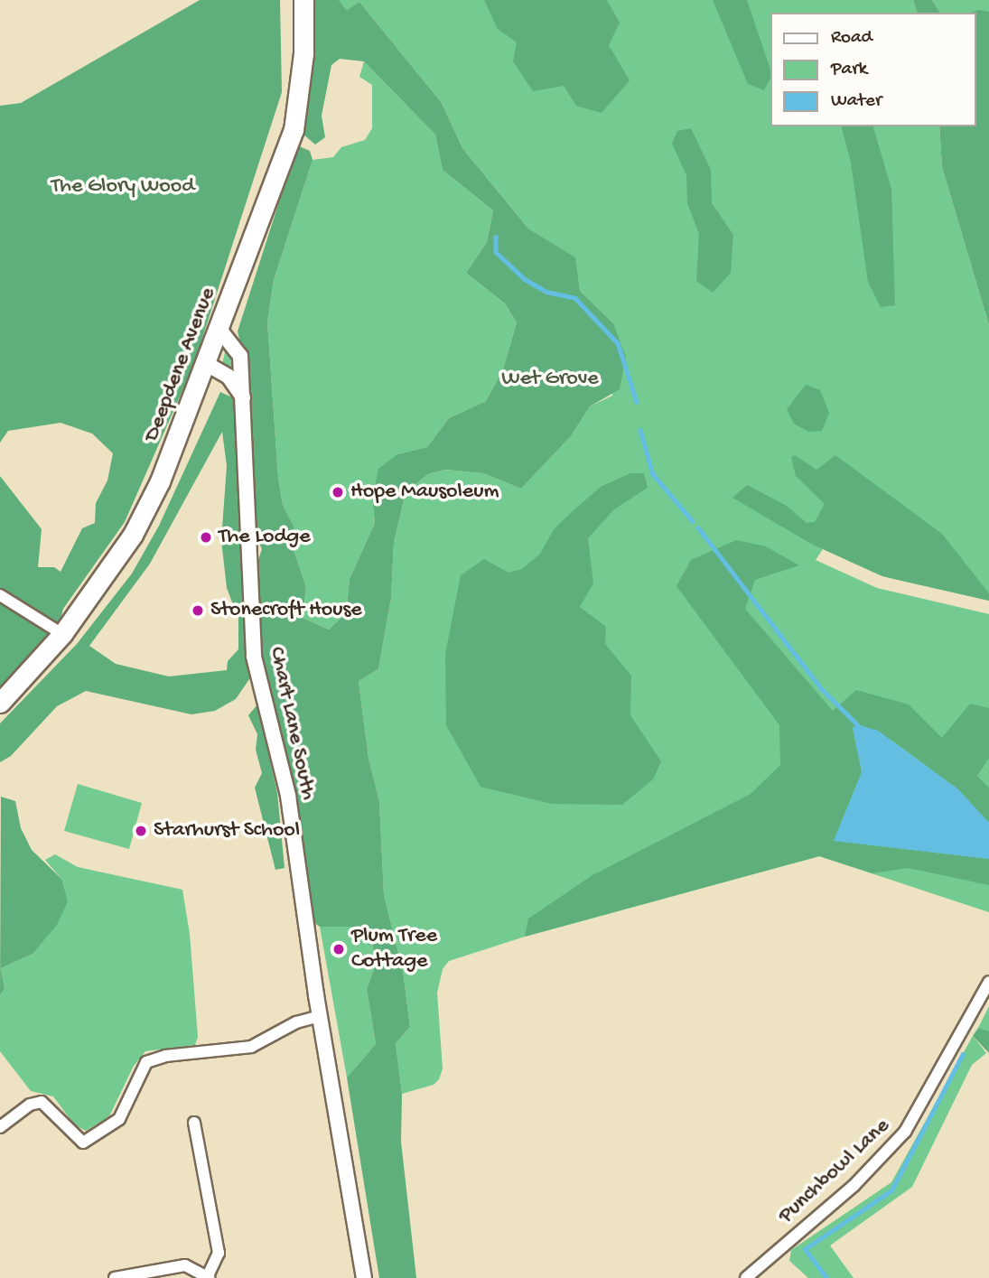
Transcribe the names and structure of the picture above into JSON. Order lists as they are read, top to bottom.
{
  "streets": {
    "highway": ["Deepdene Avenue"],
    "street": ["Chart Lane South", "Punchbowl Lane"]
  },
  "crossings": [
    ["Deepdene Avenue", "Chart Lane South"]
  ],
  "parks": ["The Glory Wood", "Wet Grove"],
  "places": [
    "Hope Mausoleum",
    "The Lodge",
    "Stonecroft House",
    "Starhurst School",
    "Plum Tree Cottage"
  ],
  "legend": ["Road", "Park", "Water"]
}
